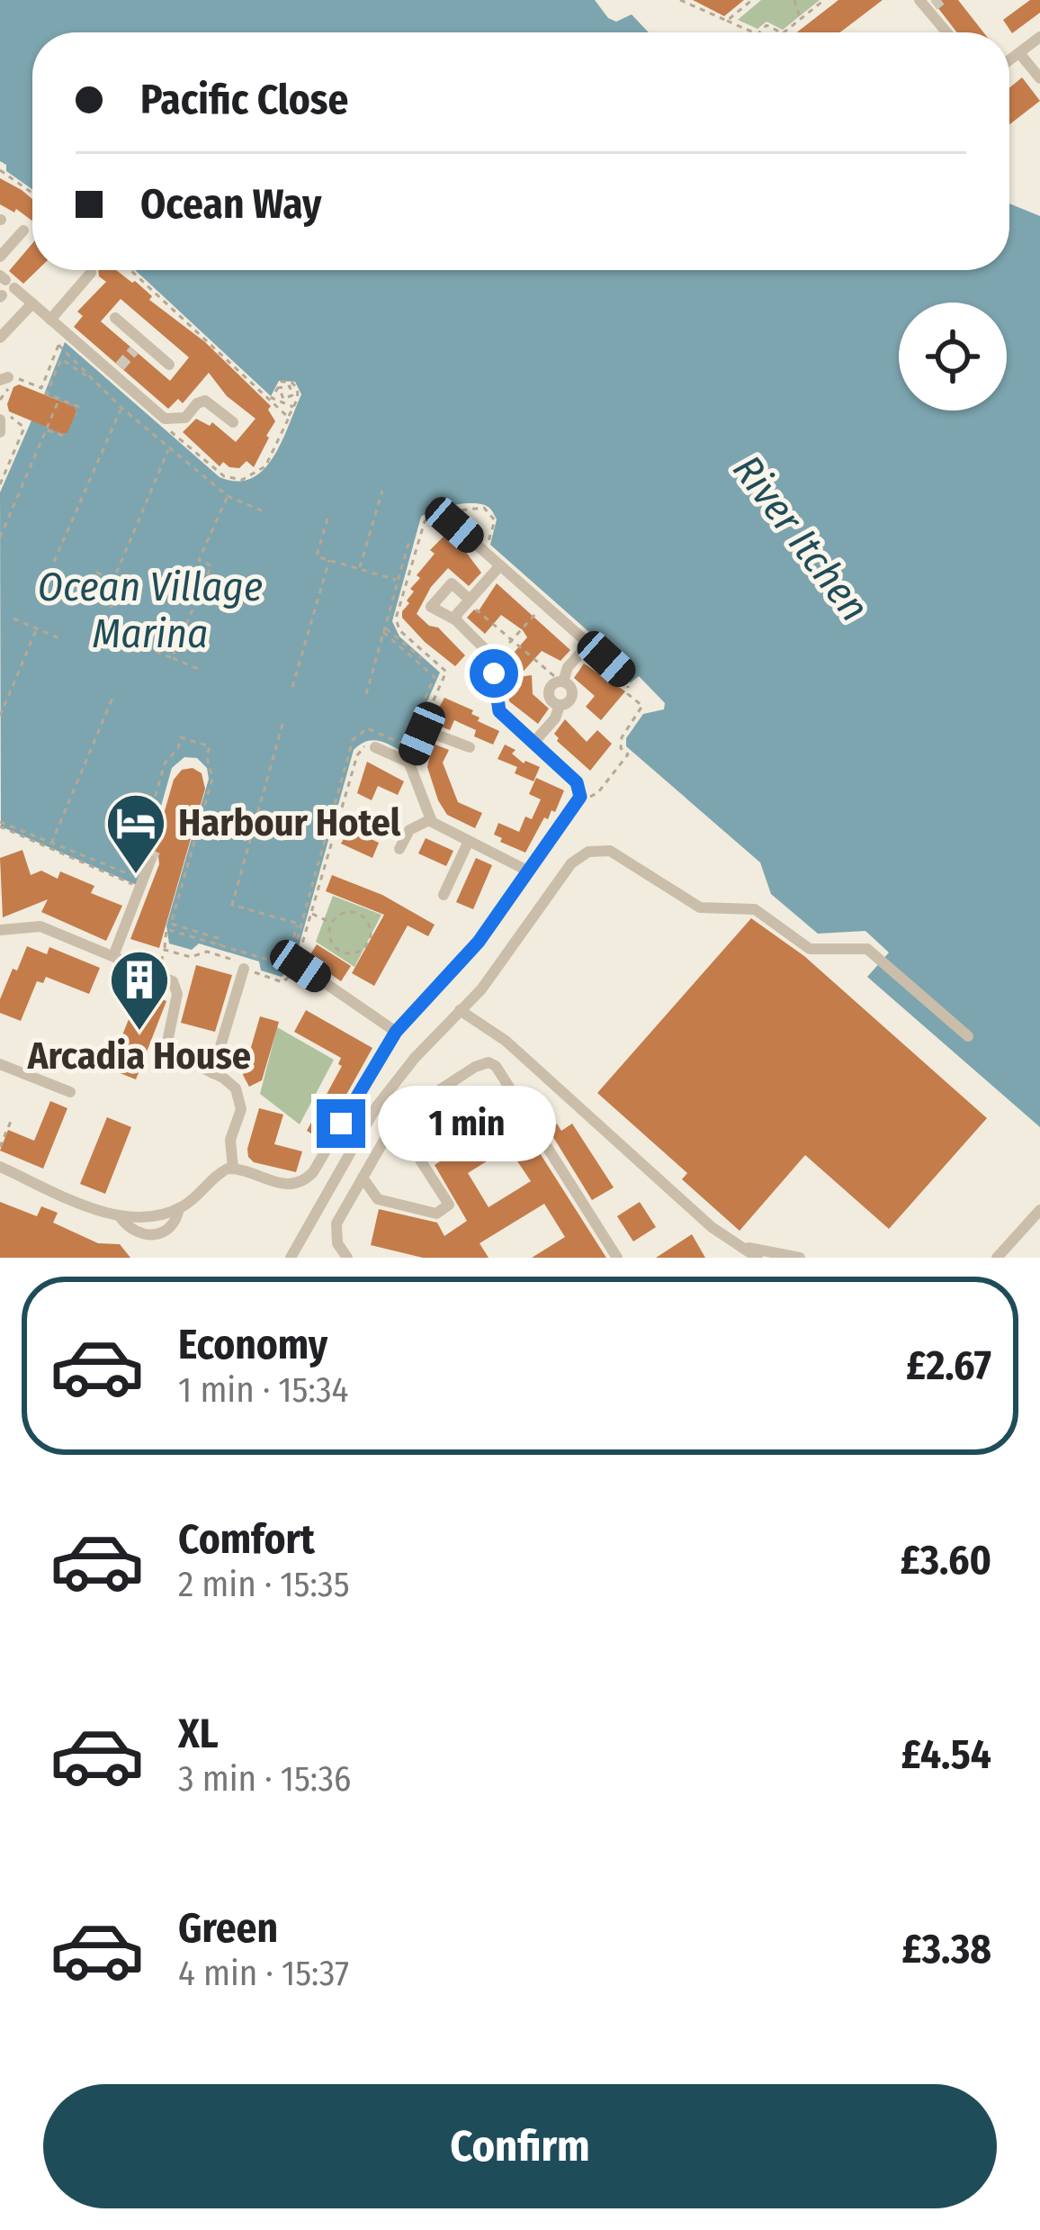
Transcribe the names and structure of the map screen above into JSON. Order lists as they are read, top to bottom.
{
  "water": ["River Itchen", "Ocean Village Marina"],
  "places": {
    "hotel": ["Harbour Hotel"],
    "building": ["Arcadia House"]
  },
  "page": {
    "banner": ["Pacific Close", "Ocean Way"],
    "bubble": "1 min",
    "list": [
      {
        "name": "Economy",
        "note": "1 min · 15:34",
        "value": "£2.67"
      },
      {
        "name": "Comfort",
        "note": "2 min · 15:35",
        "value": "£3.60"
      },
      {
        "name": "XL",
        "note": "3 min · 15:36",
        "value": "£4.54"
      },
      {
        "name": "Green",
        "note": "4 min · 15:37",
        "value": "£3.38"
      }
    ],
    "buttons": "Confirm"
  }
}
